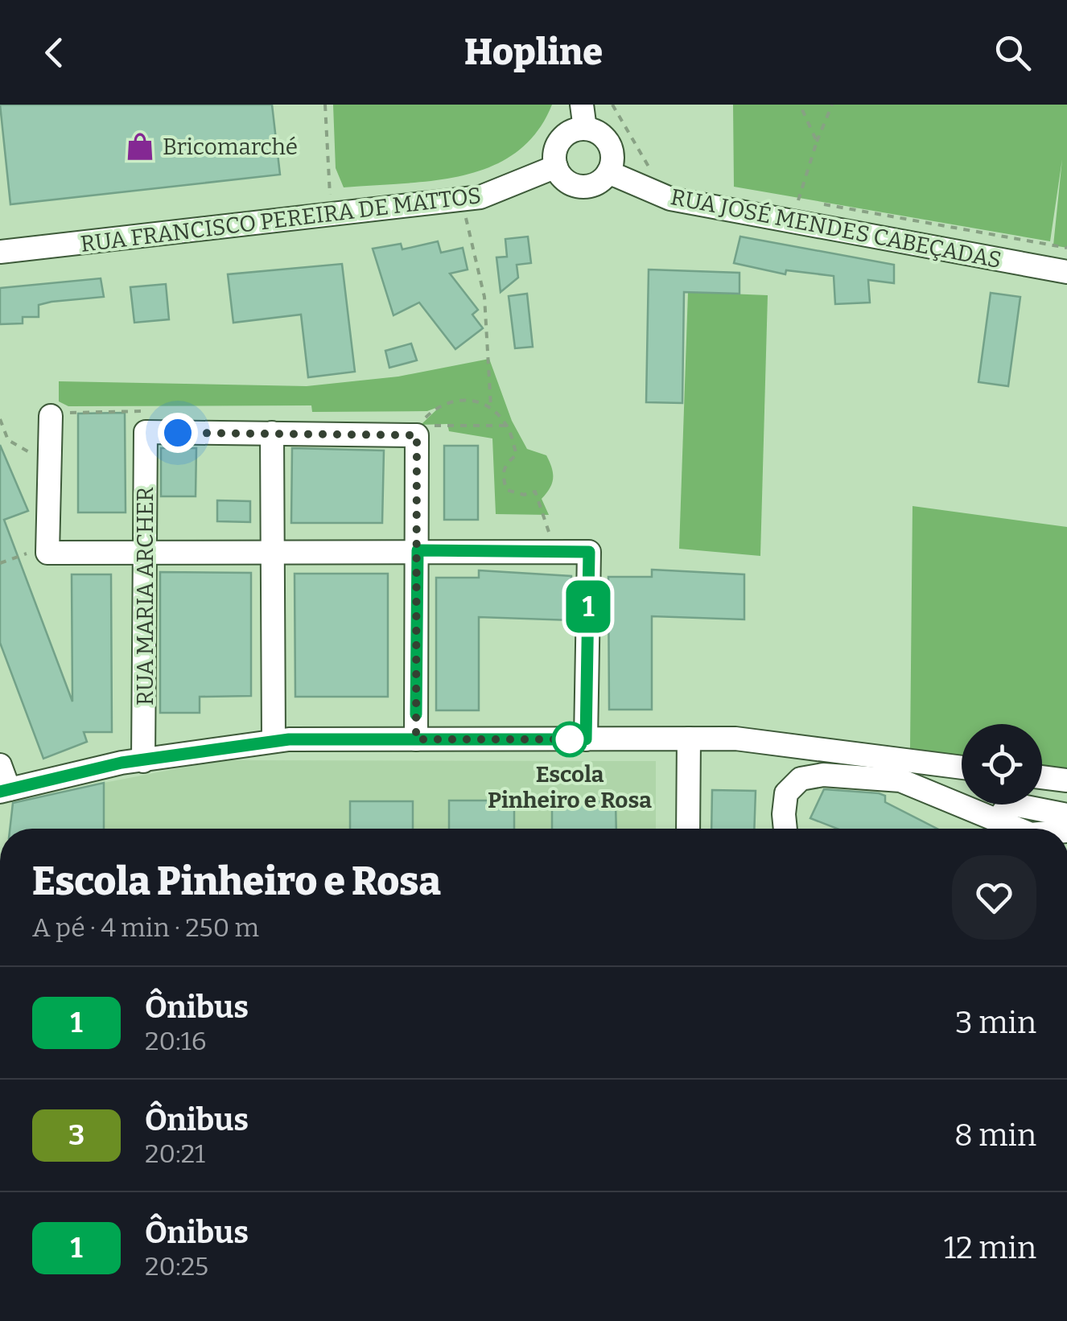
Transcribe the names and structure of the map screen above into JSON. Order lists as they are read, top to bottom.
{
  "streets": {
    "street": ["RUA FRANCISCO PEREIRA DE MATTOS", "RUA JOSÉ MENDES CABEÇADAS", "RUA MARIA ARCHER"]
  },
  "crossings": [
    ["RUA FRANCISCO PEREIRA DE MATTOS", "RUA JOSÉ MENDES CABEÇADAS"]
  ],
  "places": {
    "shop": ["Bricomarché"],
    "other": ["Escola Pinheiro e Rosa"]
  },
  "lines": ["bus line 1"],
  "page": {
    "header": "Hopline",
    "on_map": "1",
    "heading": ["Escola Pinheiro e Rosa", "A pé · 4 min · 250 m"],
    "list": [
      {
        "mark": "1",
        "name": "Ônibus",
        "note": "20:16",
        "value": "3 min"
      },
      {
        "mark": "3",
        "name": "Ônibus",
        "note": "20:21",
        "value": "8 min"
      },
      {
        "mark": "1",
        "name": "Ônibus",
        "note": "20:25",
        "value": "12 min"
      }
    ]
  }
}
